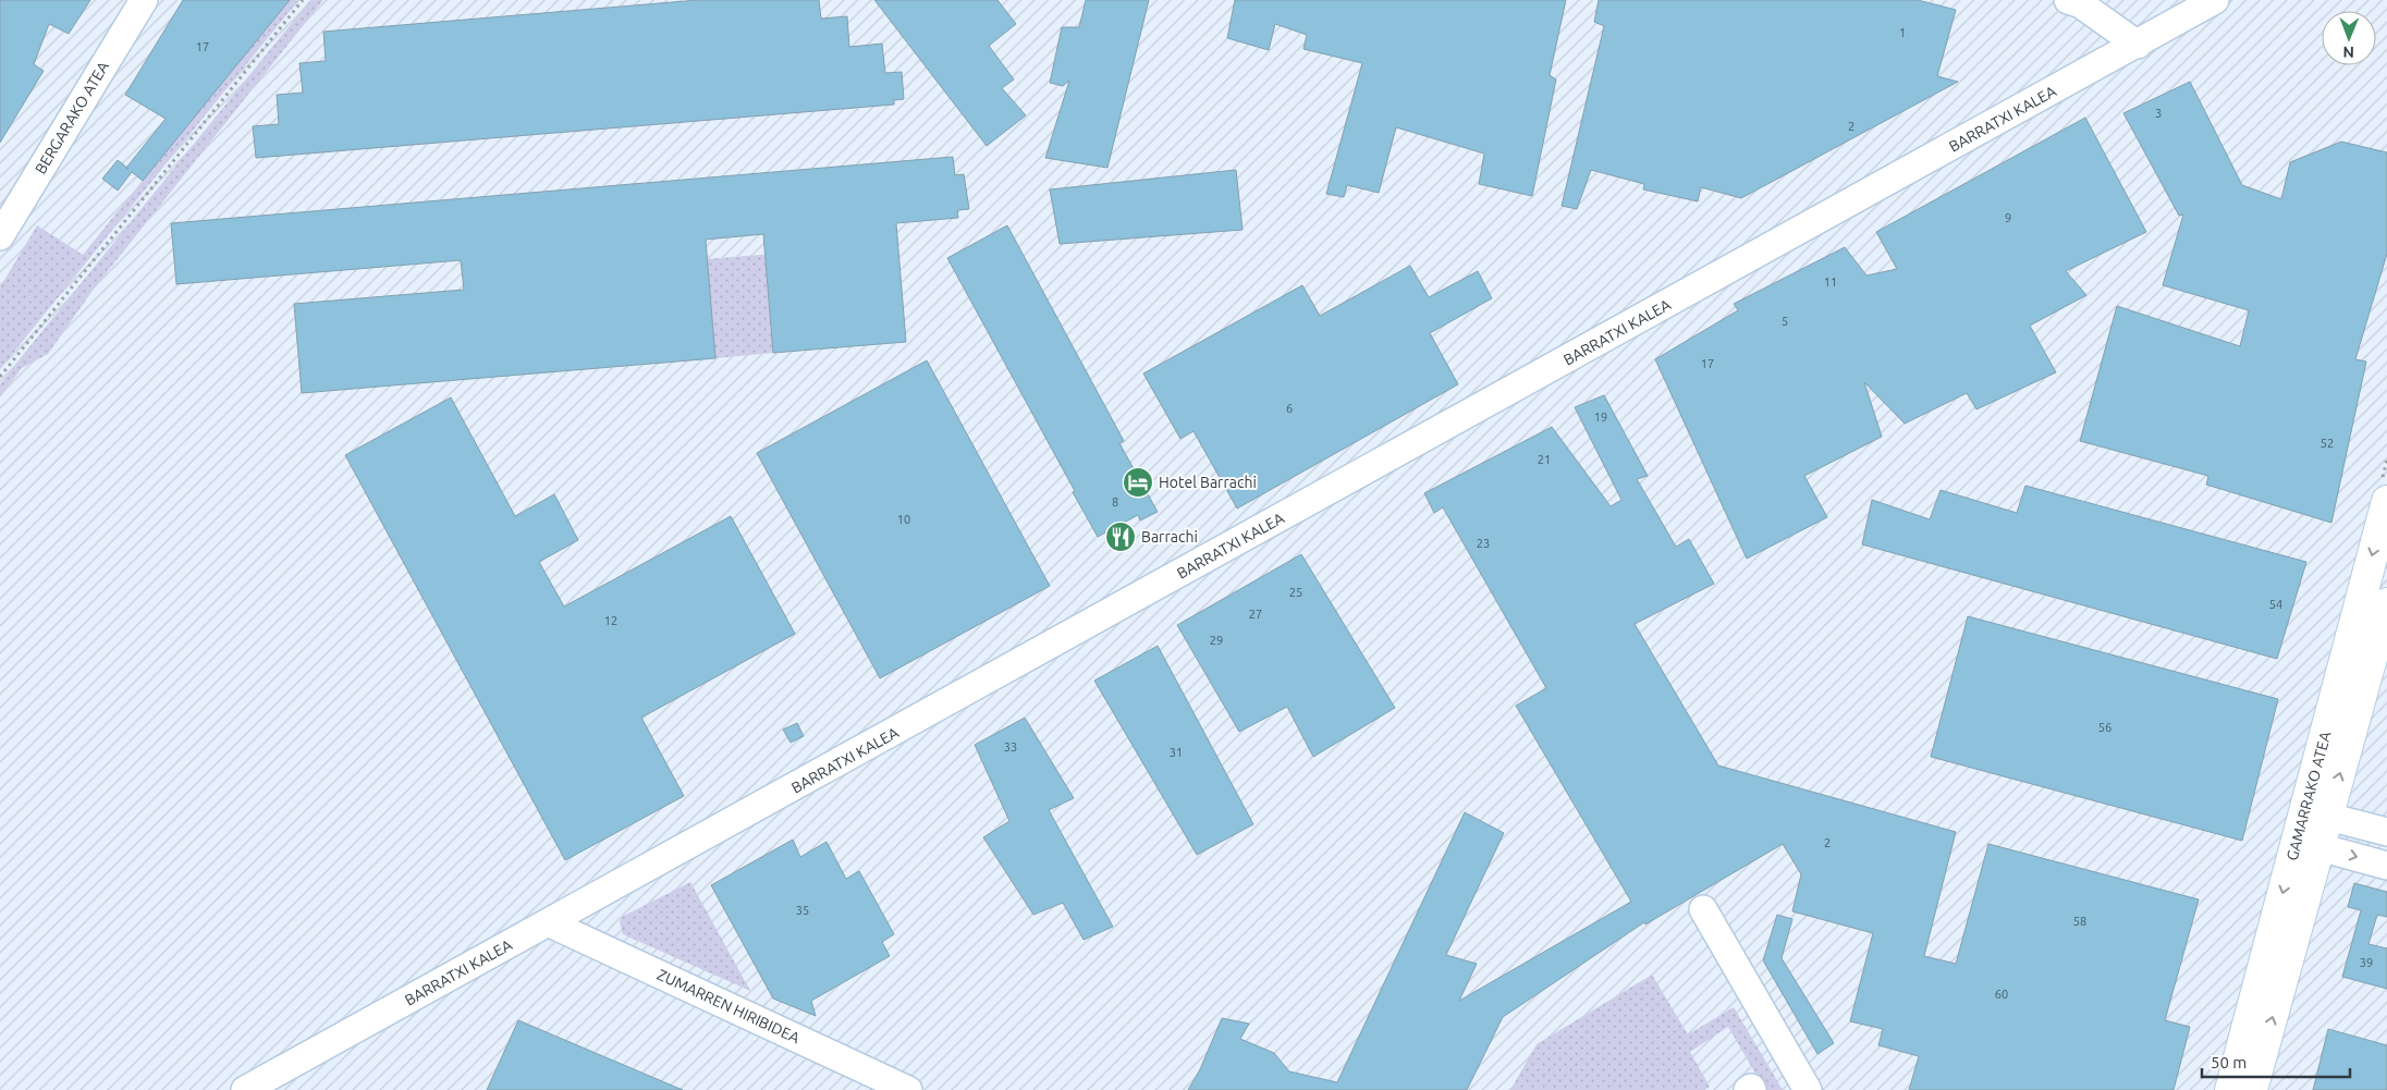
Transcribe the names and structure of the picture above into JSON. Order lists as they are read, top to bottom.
{
  "streets": {
    "main road": ["GAMARRAKO ATEA"],
    "street": ["BERGARAKO ATEA", "BARRATXI KALEA", "ZUMARREN HIRIBIDEA"]
  },
  "crossings": [
    ["BARRATXI KALEA", "ZUMARREN HIRIBIDEA"]
  ],
  "places": {
    "hotel": ["Hotel Barrachi"],
    "restaurant": ["Barrachi"]
  },
  "house_numbers": [
    "1",
    "17",
    "3",
    "2",
    "9",
    "11",
    "5",
    "17",
    "6",
    "19",
    "52",
    "21",
    "8",
    "10",
    "23",
    "25",
    "54",
    "27",
    "12",
    "29",
    "56",
    "33",
    "31",
    "2",
    "35",
    "58",
    "39",
    "60"
  ],
  "scale_bar": "50 m",
  "north": "bottom"
}
